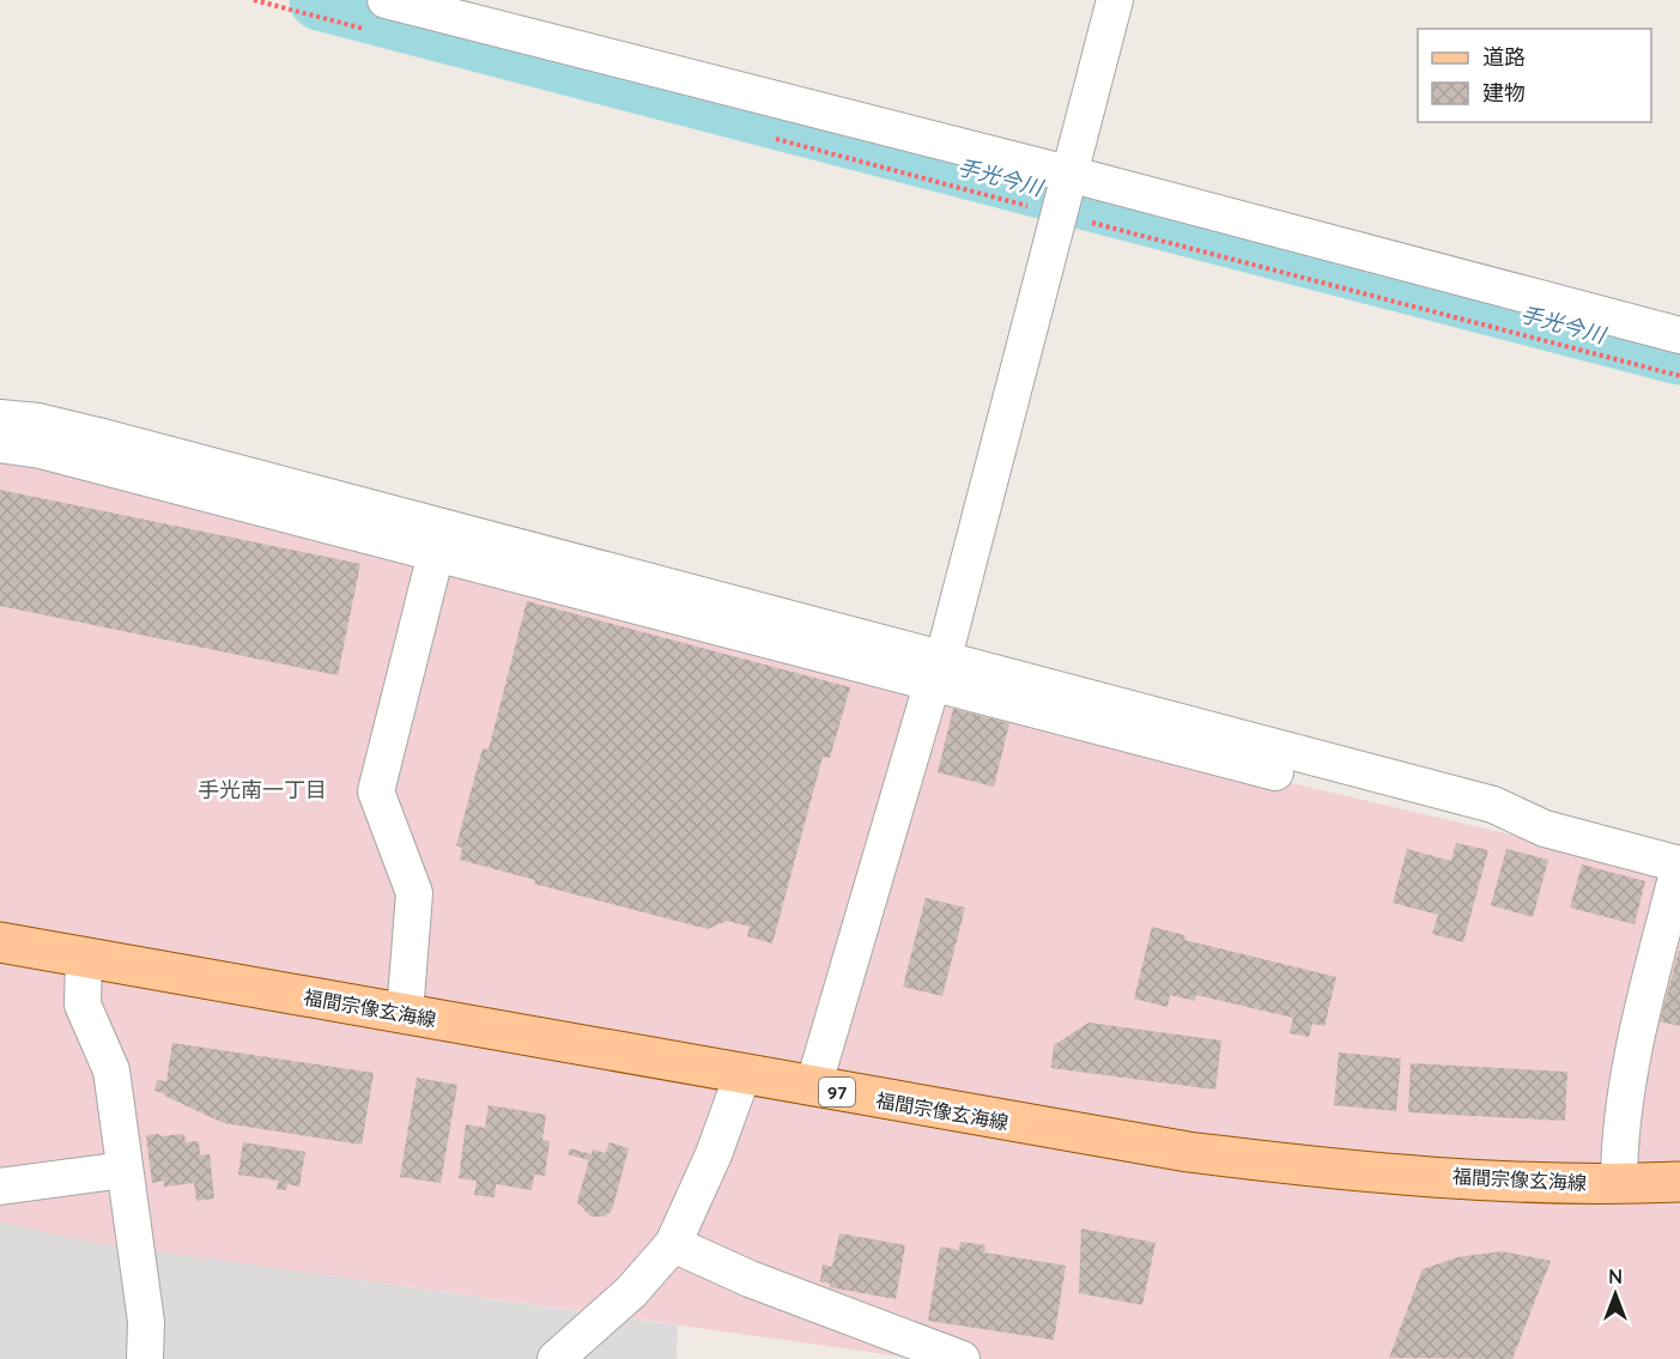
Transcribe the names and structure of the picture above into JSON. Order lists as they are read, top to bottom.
{
  "streets": {
    "main road": ["福間宗像玄海線", "97"]
  },
  "districts": ["手光南一丁目"],
  "water": ["手光今川"],
  "legend": ["道路", "建物"],
  "north": "top"
}
